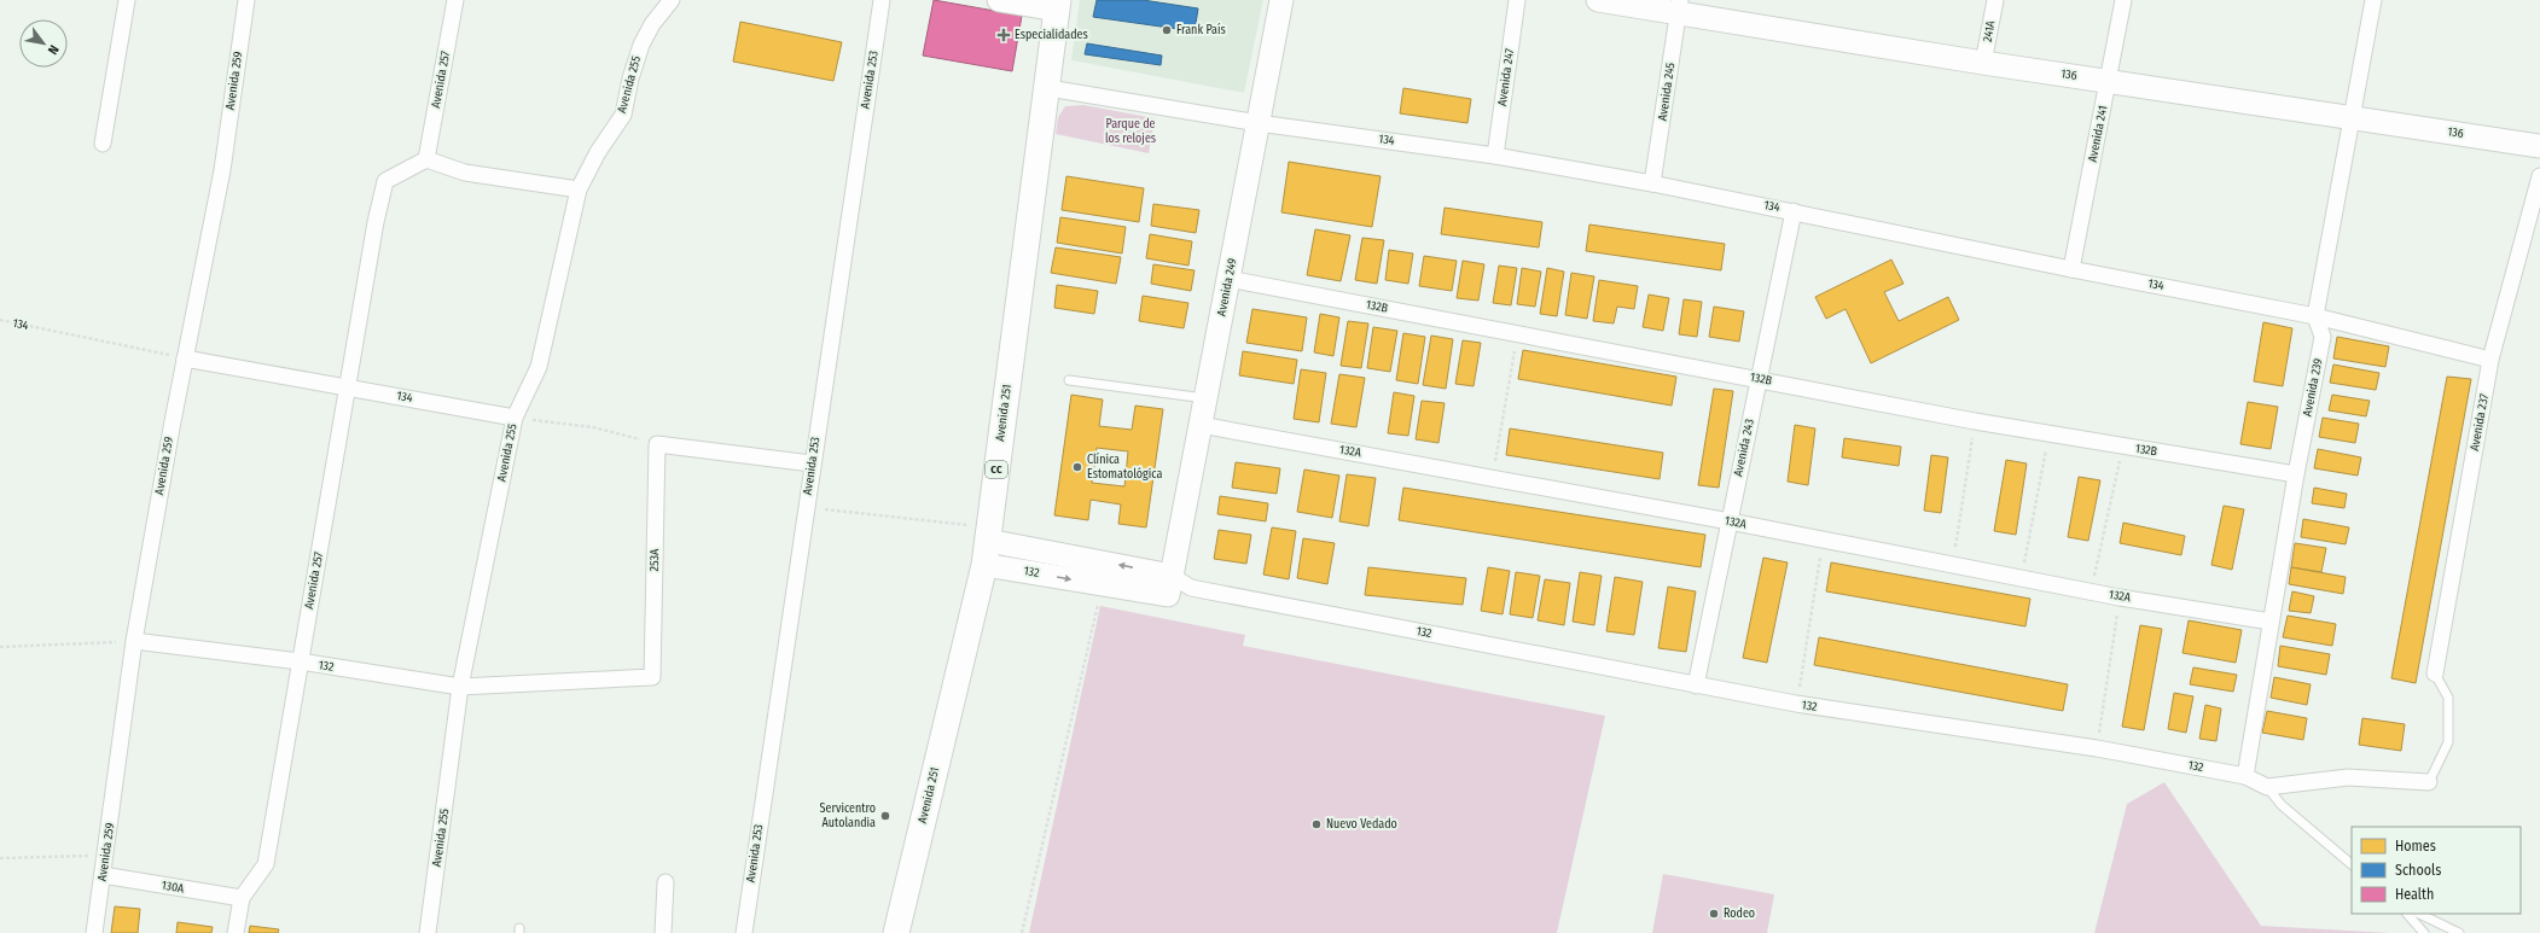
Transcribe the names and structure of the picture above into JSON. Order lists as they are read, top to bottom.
{
  "streets": {
    "main road": ["Avenida 251", "CC"],
    "street": [
      "241A",
      "136",
      "Avenida 247",
      "Avenida 257",
      "Avenida 253",
      "Avenida 259",
      "Avenida 255",
      "Avenida 245",
      "Avenida 241",
      "134",
      "Avenida 249",
      "132B",
      "Avenida 239",
      "Avenida 237",
      "Avenida 243",
      "132A",
      "253A",
      "132",
      "130A"
    ]
  },
  "crossings": [
    ["241A", "136"],
    ["136", "Avenida 245"],
    ["136", "Avenida 241"],
    ["136", "Avenida 239"],
    ["Avenida 247", "134"],
    ["Avenida 257", "134"],
    ["Avenida 257", "132"],
    ["Avenida 257", "130A"],
    ["Avenida 259", "134"],
    ["Avenida 259", "132"],
    ["Avenida 259", "130A"],
    ["Avenida 255", "134"],
    ["Avenida 255", "132"],
    ["Avenida 245", "134"],
    ["Avenida 241", "134"],
    ["134", "Avenida 249"],
    ["134", "Avenida 239"],
    ["134", "Avenida 251"],
    ["134", "Avenida 237"],
    ["134", "Avenida 243"],
    ["Avenida 249", "132B"],
    ["Avenida 249", "132A"],
    ["Avenida 249", "132"],
    ["132B", "Avenida 239"],
    ["132B", "Avenida 243"],
    ["Avenida 239", "132A"],
    ["Avenida 239", "132"],
    ["Avenida 251", "132"],
    ["Avenida 243", "132A"],
    ["Avenida 243", "132"],
    ["253A", "132"]
  ],
  "parks": ["Parque de los relojes"],
  "places": {
    "other": [
      "Frank País",
      "Clínica Estomatológica",
      "Servicentro Autolandia",
      "Nuevo Vedado",
      "Rodeo"
    ],
    "health": ["Especialidades"]
  },
  "legend": ["Homes", "Schools", "Health"],
  "north": "bottom right"
}
